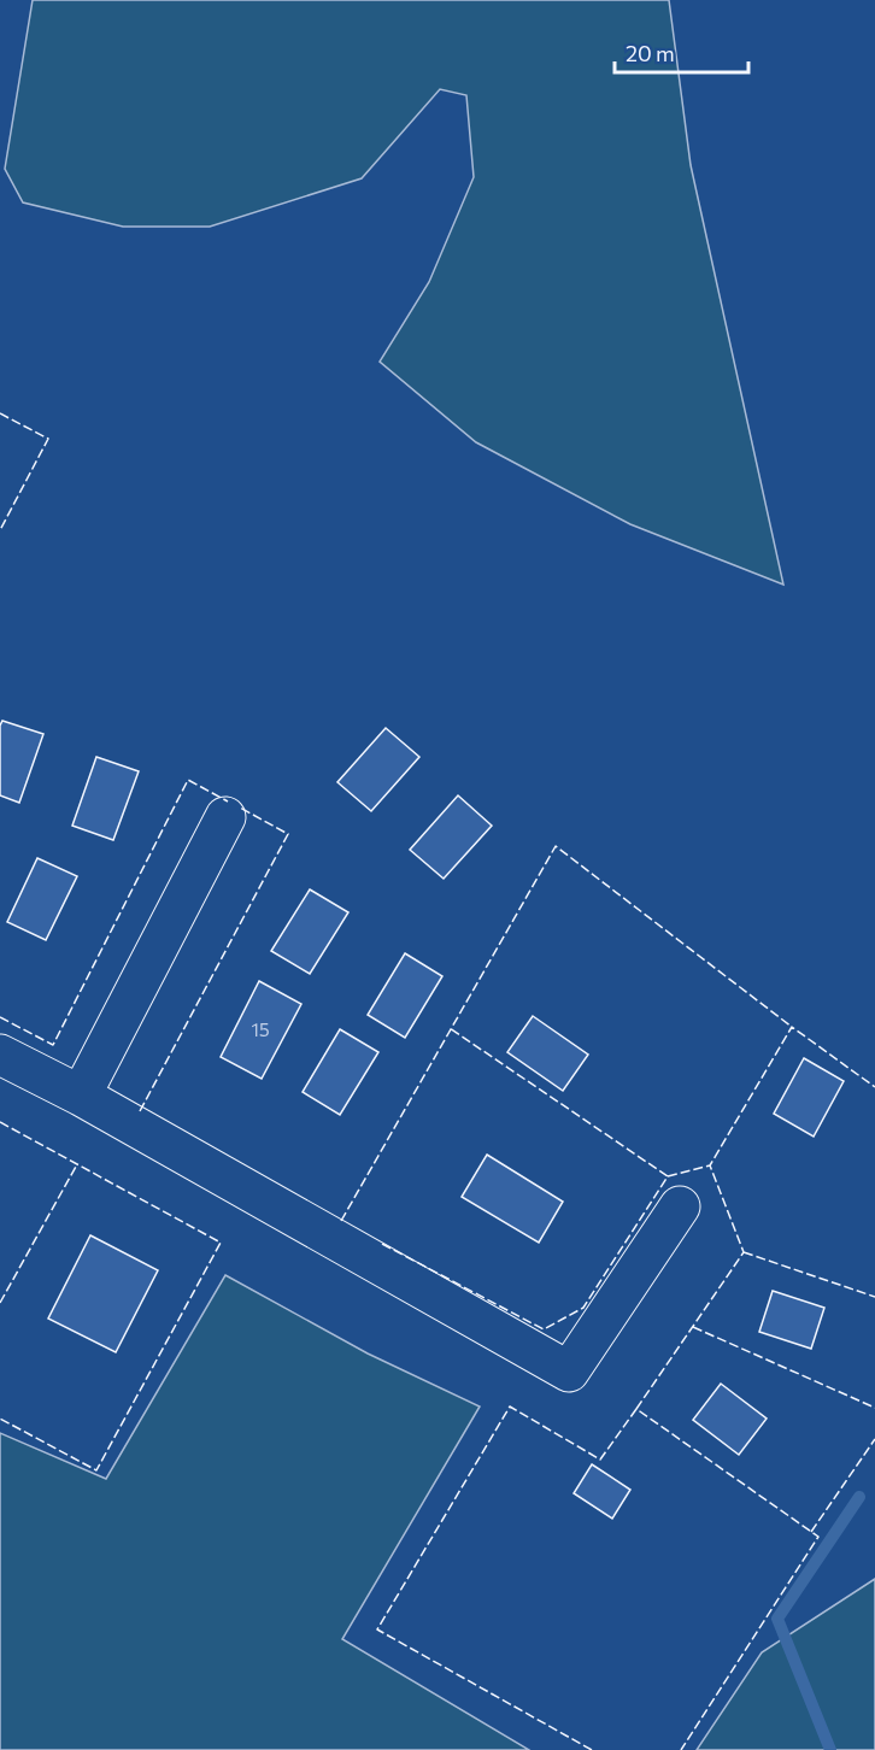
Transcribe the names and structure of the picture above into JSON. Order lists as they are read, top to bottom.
{
  "house_numbers": ["15"],
  "scale_bar": "20 m"
}
